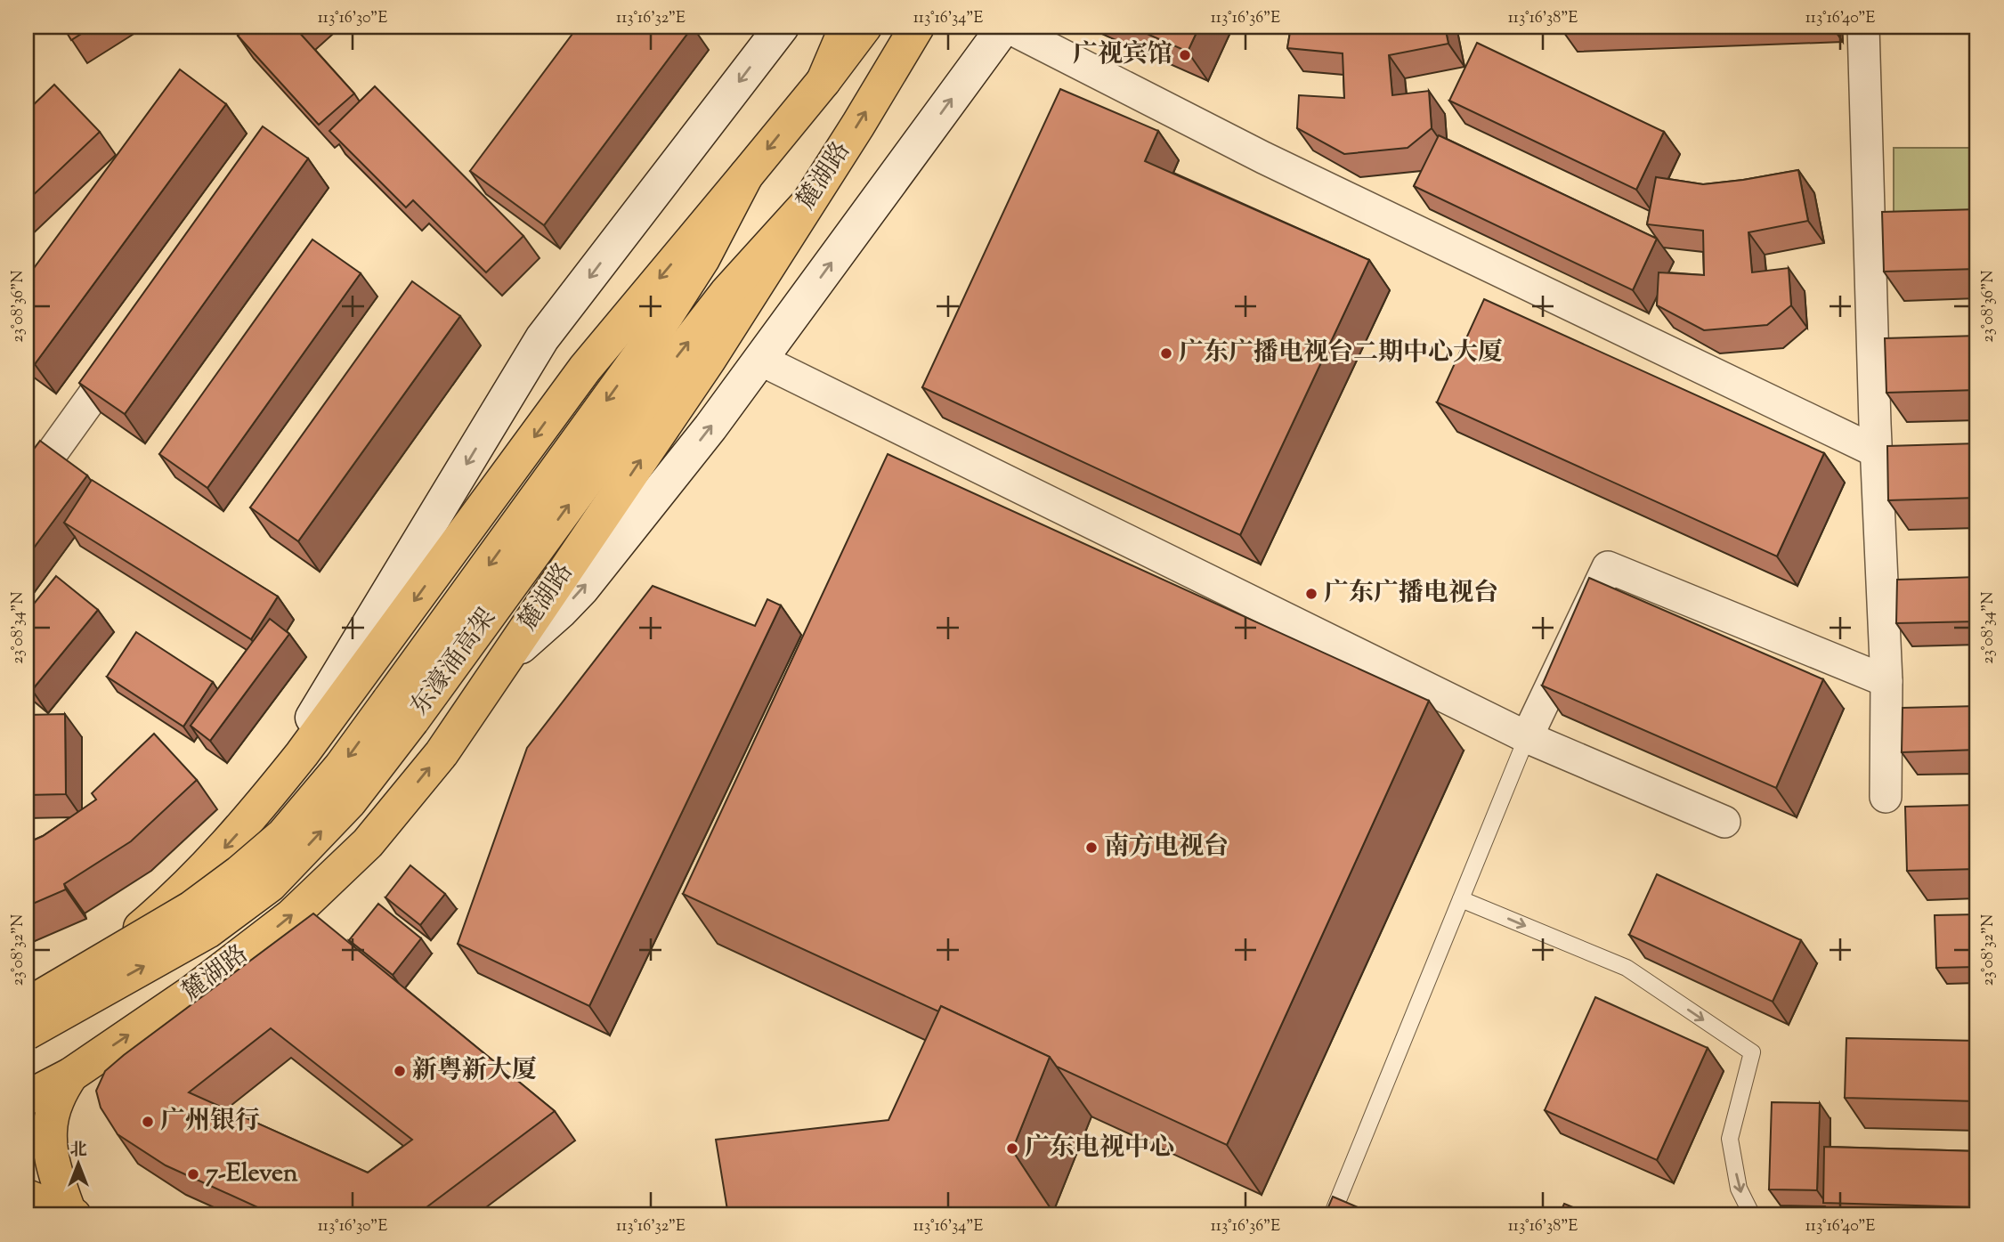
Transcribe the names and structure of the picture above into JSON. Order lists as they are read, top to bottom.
{
  "streets": {
    "main road": ["麓湖路", "东濠涌高架"]
  },
  "crossings": [
    ["麓湖路", "东濠涌高架"]
  ],
  "places": [
    "广视宾馆",
    "广东广播电视台二期中心大厦",
    "广东广播电视台",
    "南方电视台",
    "新粤新大厦",
    "广州银行",
    "广东电视中心",
    "7-Eleven"
  ],
  "north": "top",
  "coordinates": [
    "113°16'30\"E",
    "113°16'32\"E",
    "113°16'34\"E",
    "113°16'36\"E",
    "113°16'38\"E",
    "113°16'40\"E",
    "23°08'36\"N",
    "23°08'34\"N",
    "23°08'32\"N"
  ]
}
